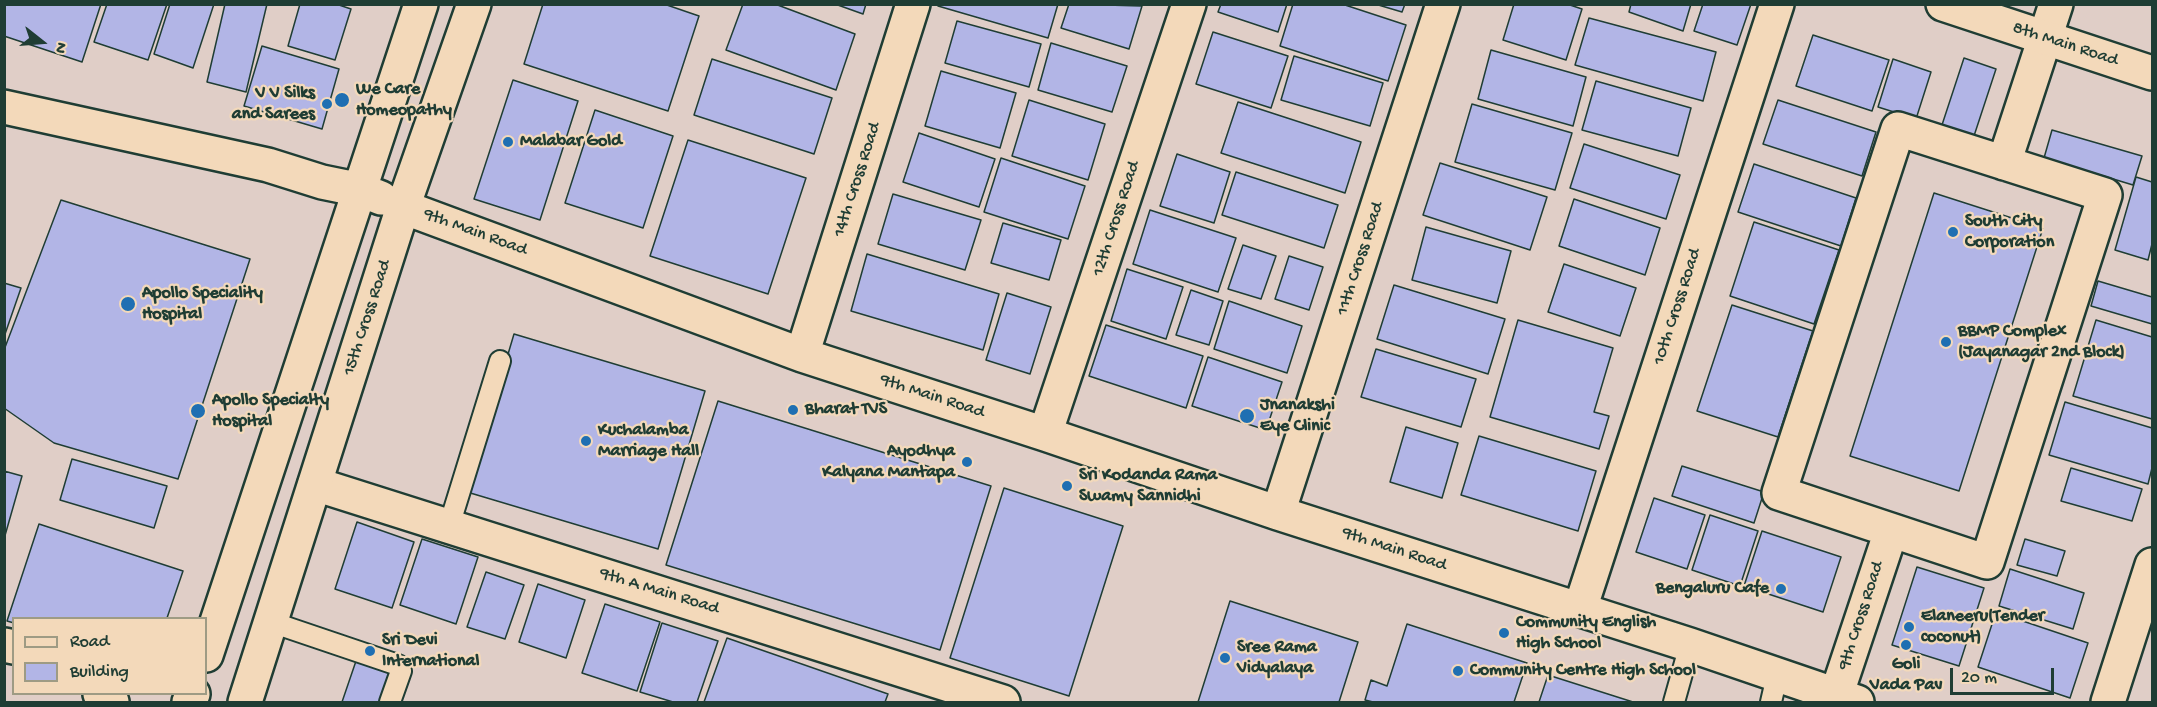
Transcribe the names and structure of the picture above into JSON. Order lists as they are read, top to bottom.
{
  "streets": {
    "street": [
      "8th Main Road",
      "14th Cross Road",
      "12th Cross Road",
      "9th Main Road",
      "11th Cross Road",
      "10th Cross Road",
      "15th Cross Road",
      "9th A Main Road",
      "9th Cross Road"
    ]
  },
  "crossings": [
    ["14th Cross Road", "9th Main Road"],
    ["12th Cross Road", "9th Main Road"],
    ["9th Main Road", "11th Cross Road"],
    ["9th Main Road", "10th Cross Road"],
    ["9th Main Road", "15th Cross Road"],
    ["9th Main Road", "9th Cross Road"],
    ["15th Cross Road", "9th A Main Road"]
  ],
  "places": [
    "We Care Homeopathy",
    "V V Silks and Sarees",
    "Malabar Gold",
    "South City Corporation",
    "Apollo Speciality Hospital",
    "BBMP Complex (Jayanagar 2nd Block)",
    "Bharat TVS",
    "Apollo Specialty Hospital",
    "Jnanakshi Eye Clinic",
    "Kuchalamba Marriage Hall",
    "Ayodhya Kalyana Mantapa",
    "Sri Kodanda Rama Swamy Sannidhi",
    "Bengaluru Cafe",
    "Elaneeru(Tender coconut)",
    "Community English High School",
    "Goli Vada Pav",
    "Sri Devi International",
    "Sree Rama Vidyalaya",
    "Community Centre High School"
  ],
  "legend": ["Road", "Building"],
  "scale_bar": "20 m",
  "north": "right"
}
